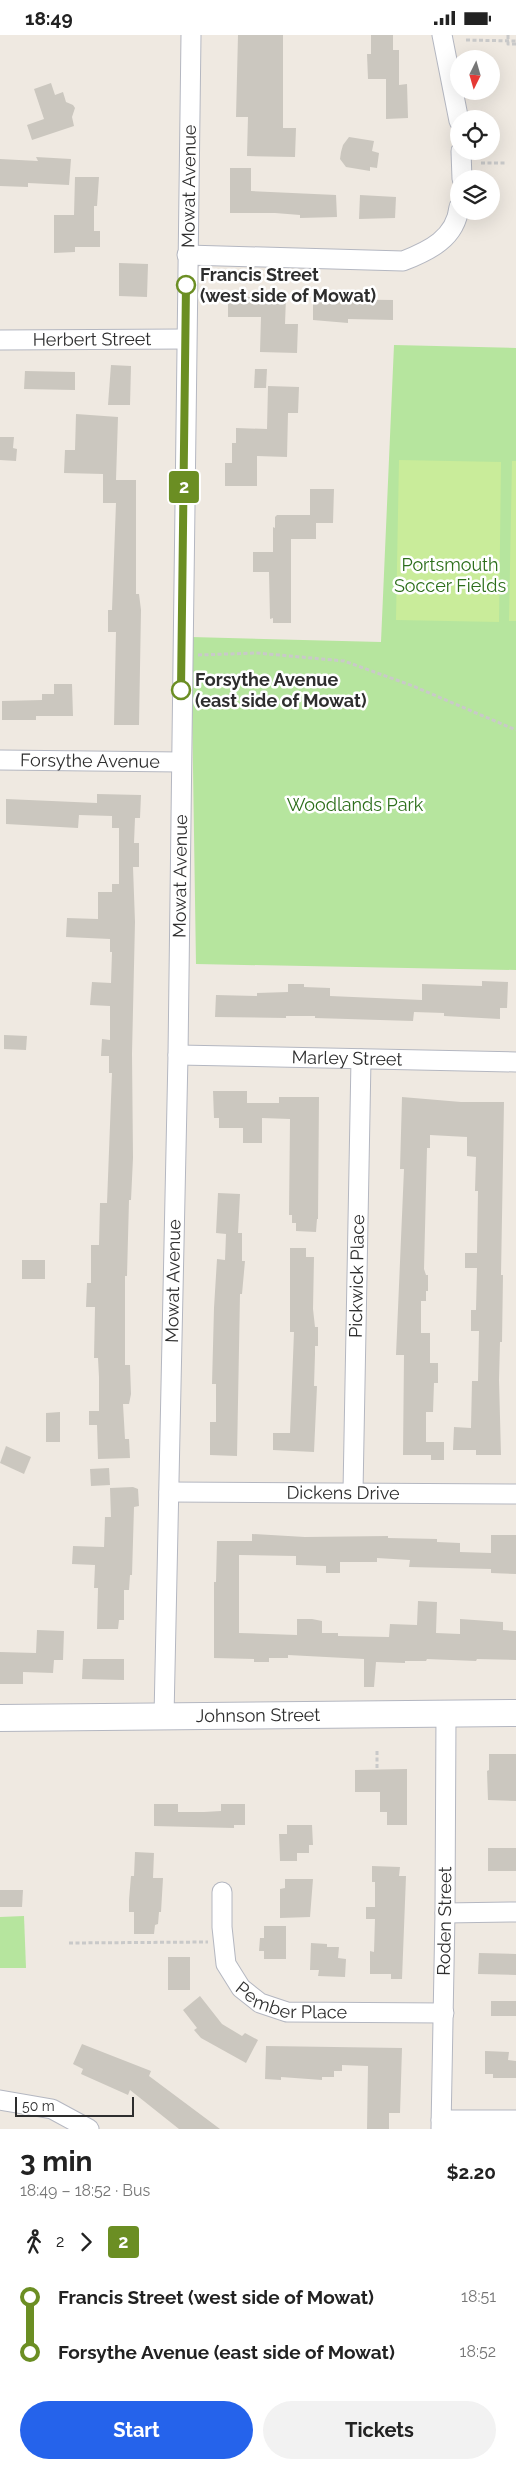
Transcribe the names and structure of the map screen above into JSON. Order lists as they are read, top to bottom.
{
  "streets": {
    "main road": ["Johnson Street"],
    "street": [
      "Mowat Avenue",
      "Herbert Street",
      "Forsythe Avenue",
      "Marley Street",
      "Pickwick Place",
      "Dickens Drive",
      "Roden Street",
      "Pember Place"
    ]
  },
  "crossings": [
    ["Mowat Avenue", "Herbert Street"],
    ["Mowat Avenue", "Forsythe Avenue"],
    ["Mowat Avenue", "Marley Street"],
    ["Mowat Avenue", "Dickens Drive"],
    ["Mowat Avenue", "Johnson Street"],
    ["Marley Street", "Pickwick Place"],
    ["Pickwick Place", "Dickens Drive"],
    ["Johnson Street", "Roden Street"],
    ["Roden Street", "Pember Place"]
  ],
  "parks": ["Portsmouth Soccer Fields", "Woodlands Park"],
  "places": ["Francis Street (west side of Mowat)", "Forsythe Avenue (east side of Mowat)"],
  "lines": ["bus line 2"],
  "scale_bar": "50 m",
  "north": "bottom",
  "page": {
    "status": "18:49",
    "on_map": "2",
    "scale": "50 m",
    "heading": ["3 min", "18:49 – 18:52 · Bus", "$2.20"],
    "legs": ["2", "2"],
    "list": [
      {
        "name": "Francis Street (west side of Mowat)",
        "value": "18:51"
      },
      {
        "name": "Forsythe Avenue (east side of Mowat)",
        "value": "18:52"
      }
    ],
    "buttons": ["Start", "Tickets"]
  }
}
